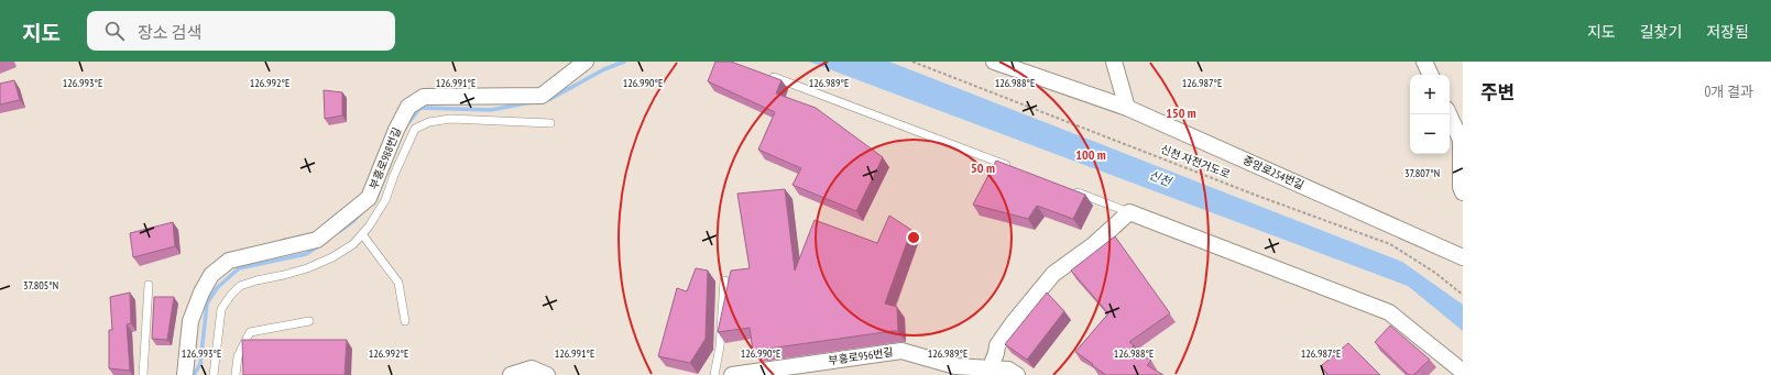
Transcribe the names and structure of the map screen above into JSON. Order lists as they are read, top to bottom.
{
  "streets": {
    "street": ["부흥로988번길", "중앙로254번길", "부흥로956번길"],
    "path": ["신천 자전거도로"]
  },
  "water": ["신천"],
  "page": {
    "header": "지도",
    "search": "장소 검색",
    "nav": ["지도", "길찾기", "저장됨"],
    "heading": ["주변", "0개 결과"],
    "map_buttons": ["+", "−"]
  },
  "coordinates": [
    "126.993°E",
    "126.992°E",
    "126.991°E",
    "126.990°E",
    "126.989°E",
    "126.988°E",
    "126.987°E",
    "37.807°N",
    "37.805°N"
  ],
  "rings": ["150 m", "100 m", "50 m"]
}
